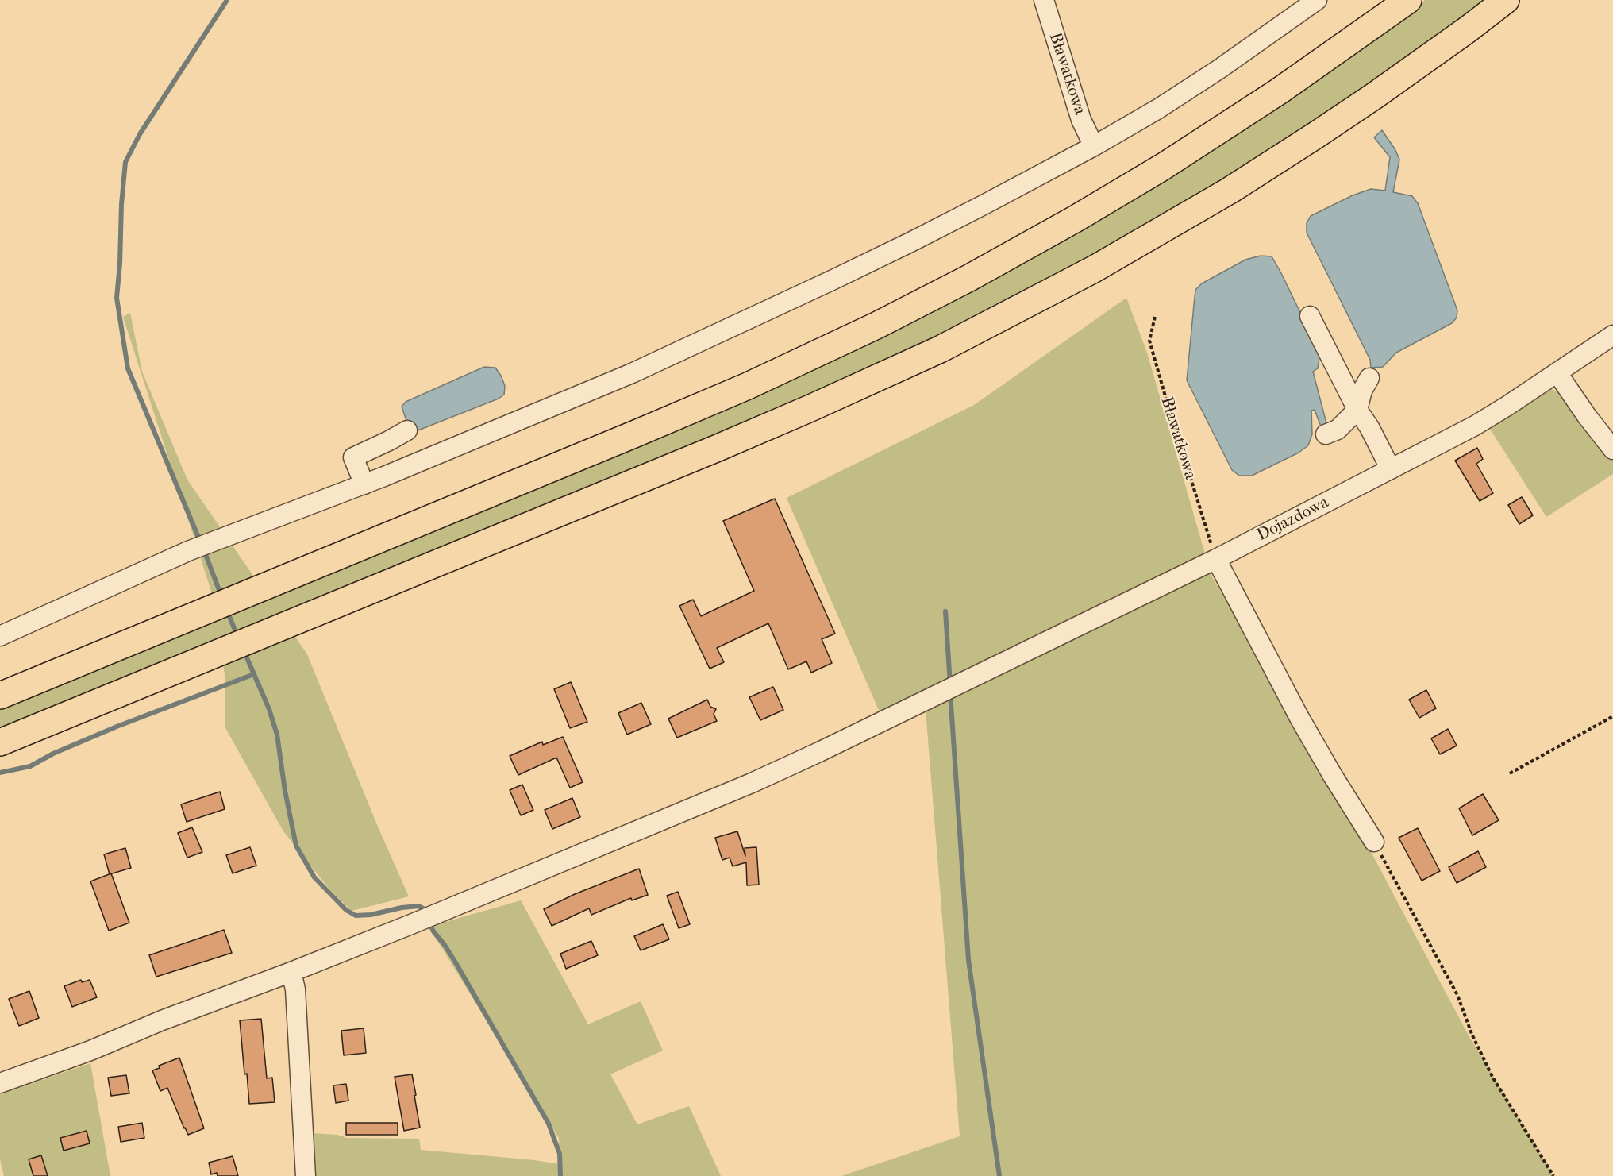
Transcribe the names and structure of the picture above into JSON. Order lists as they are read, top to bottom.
{
  "streets": {
    "street": ["Bławatkowa", "Dojazdowa"]
  },
  "crossings": [
    ["Bławatkowa", "Dojazdowa"]
  ]
}
